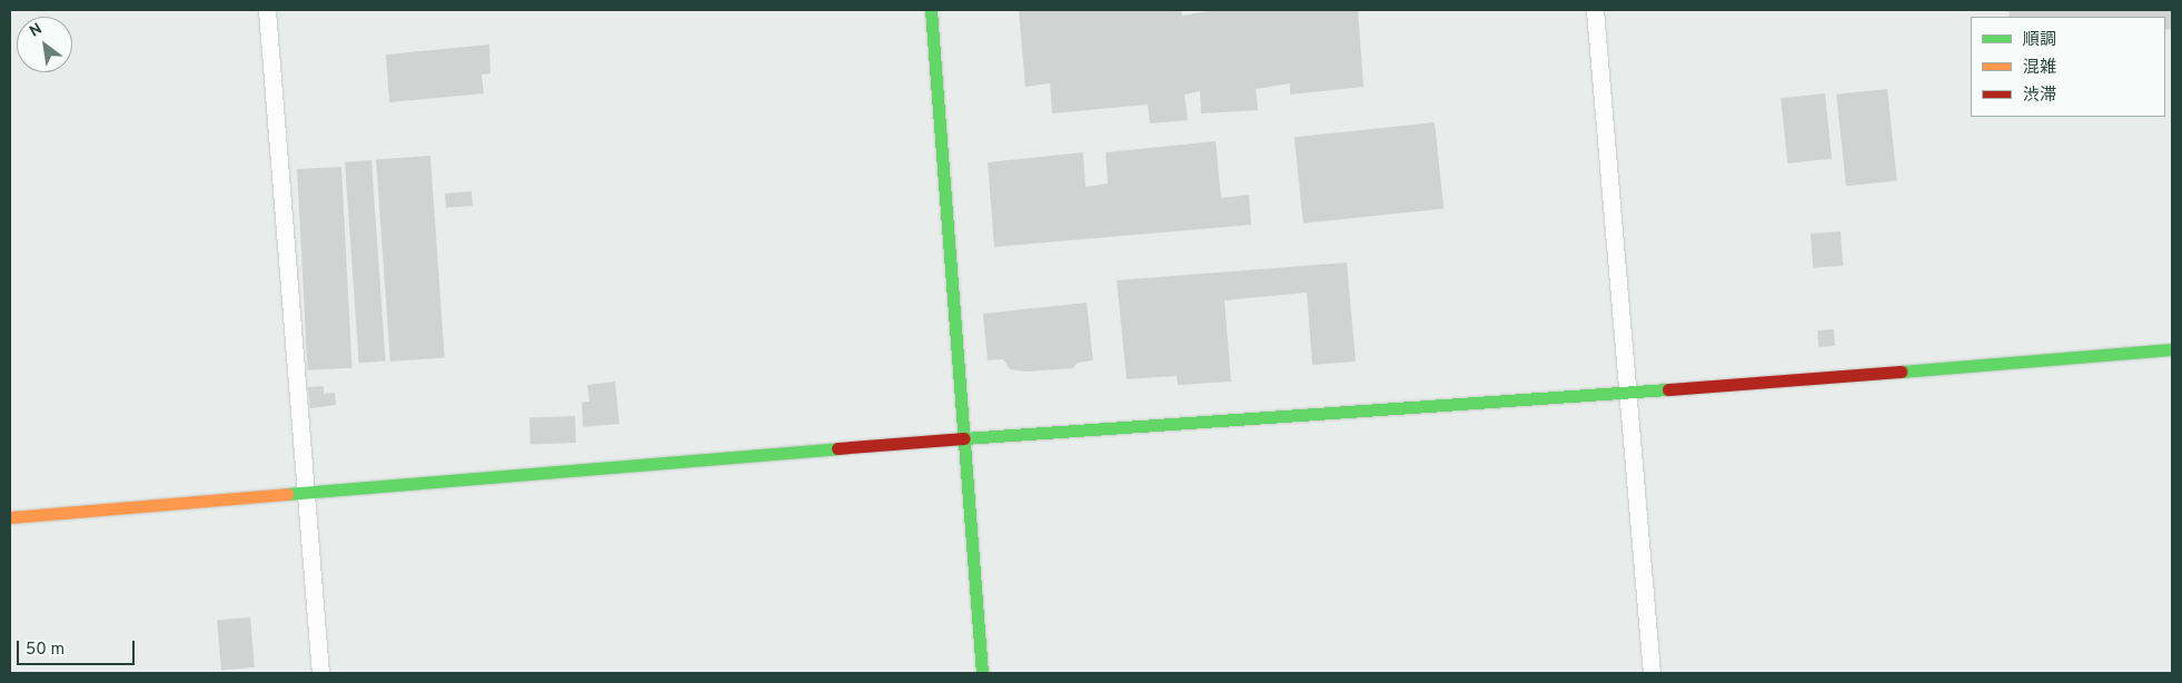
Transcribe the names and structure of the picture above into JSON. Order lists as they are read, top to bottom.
{
  "legend": ["順調", "混雑", "渋滞"],
  "scale_bar": "50 m",
  "north": "top left"
}
